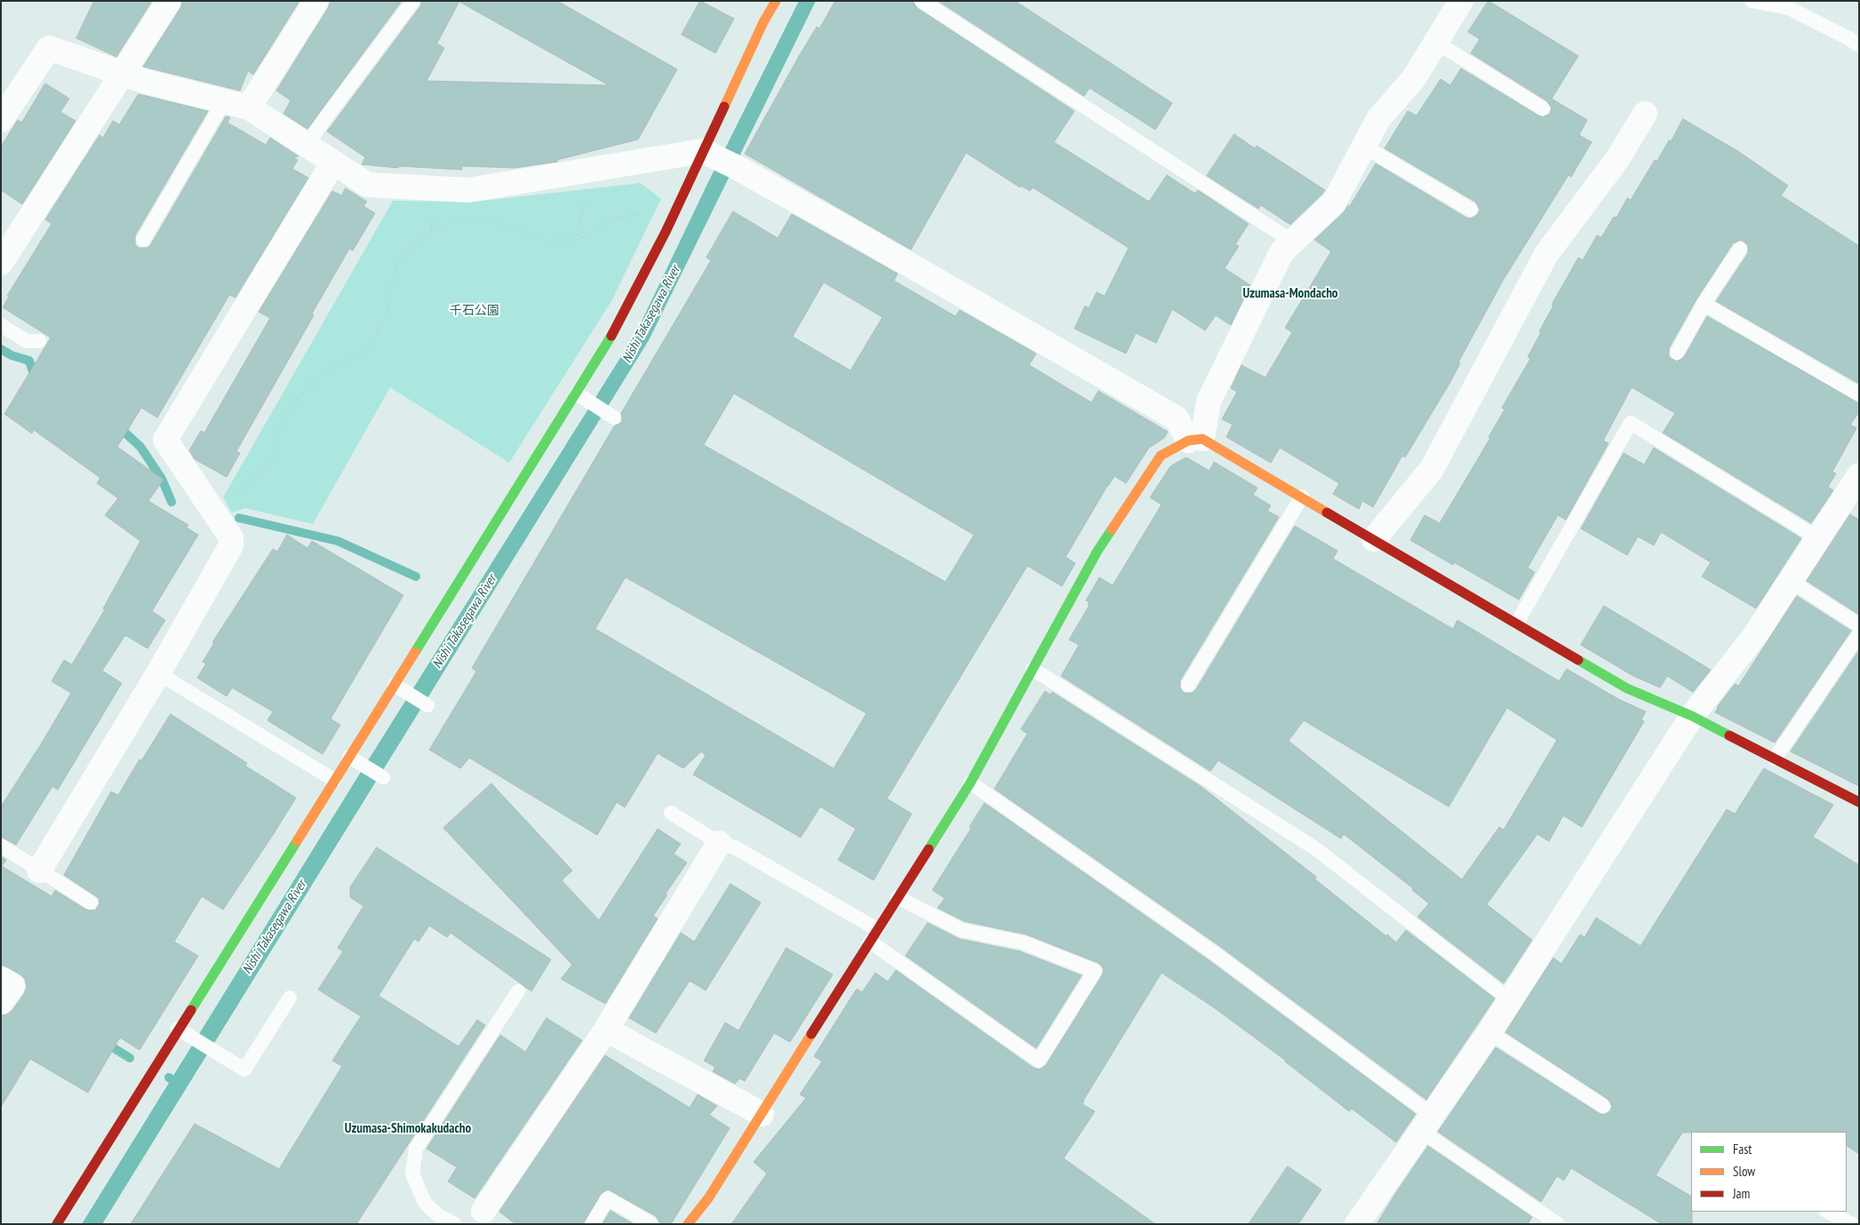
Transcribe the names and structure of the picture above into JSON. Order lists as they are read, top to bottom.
{
  "districts": ["Uzumasa-Mondacho", "Uzumasa-Shimokakudacho"],
  "water": ["Nishi Takasegawa River"],
  "parks": ["千石公園"],
  "legend": ["Fast", "Slow", "Jam"]
}
